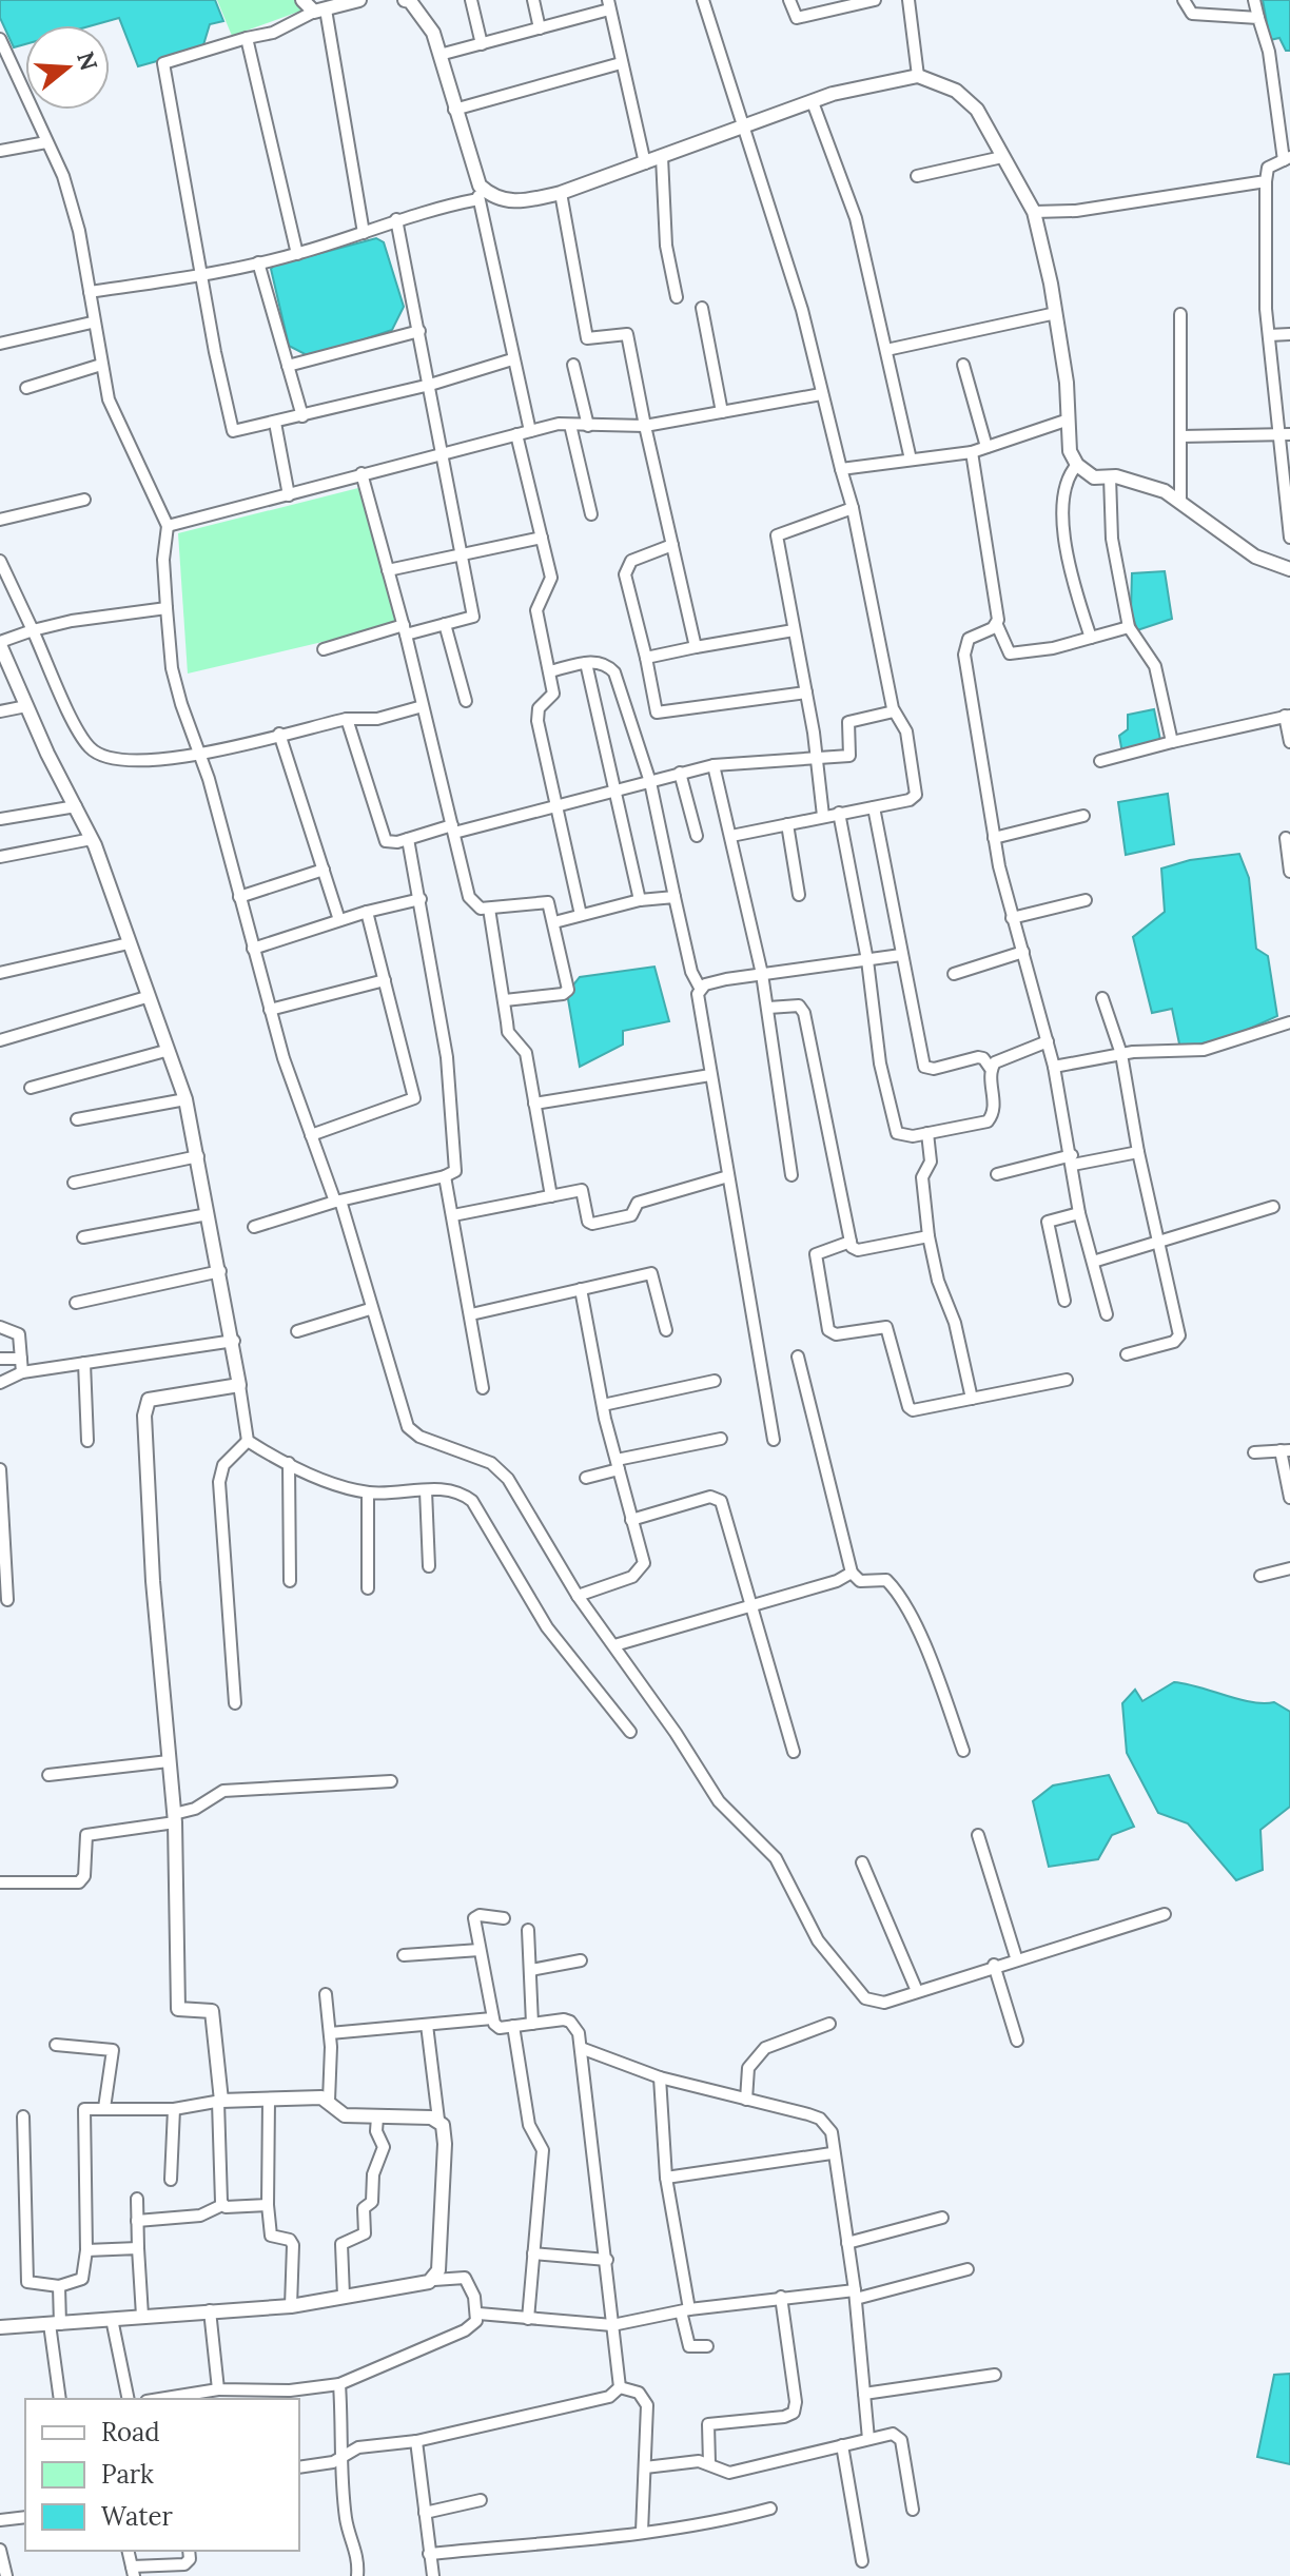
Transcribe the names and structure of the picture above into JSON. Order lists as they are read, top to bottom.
{
  "legend": ["Road", "Park", "Water"],
  "north": "right"
}
